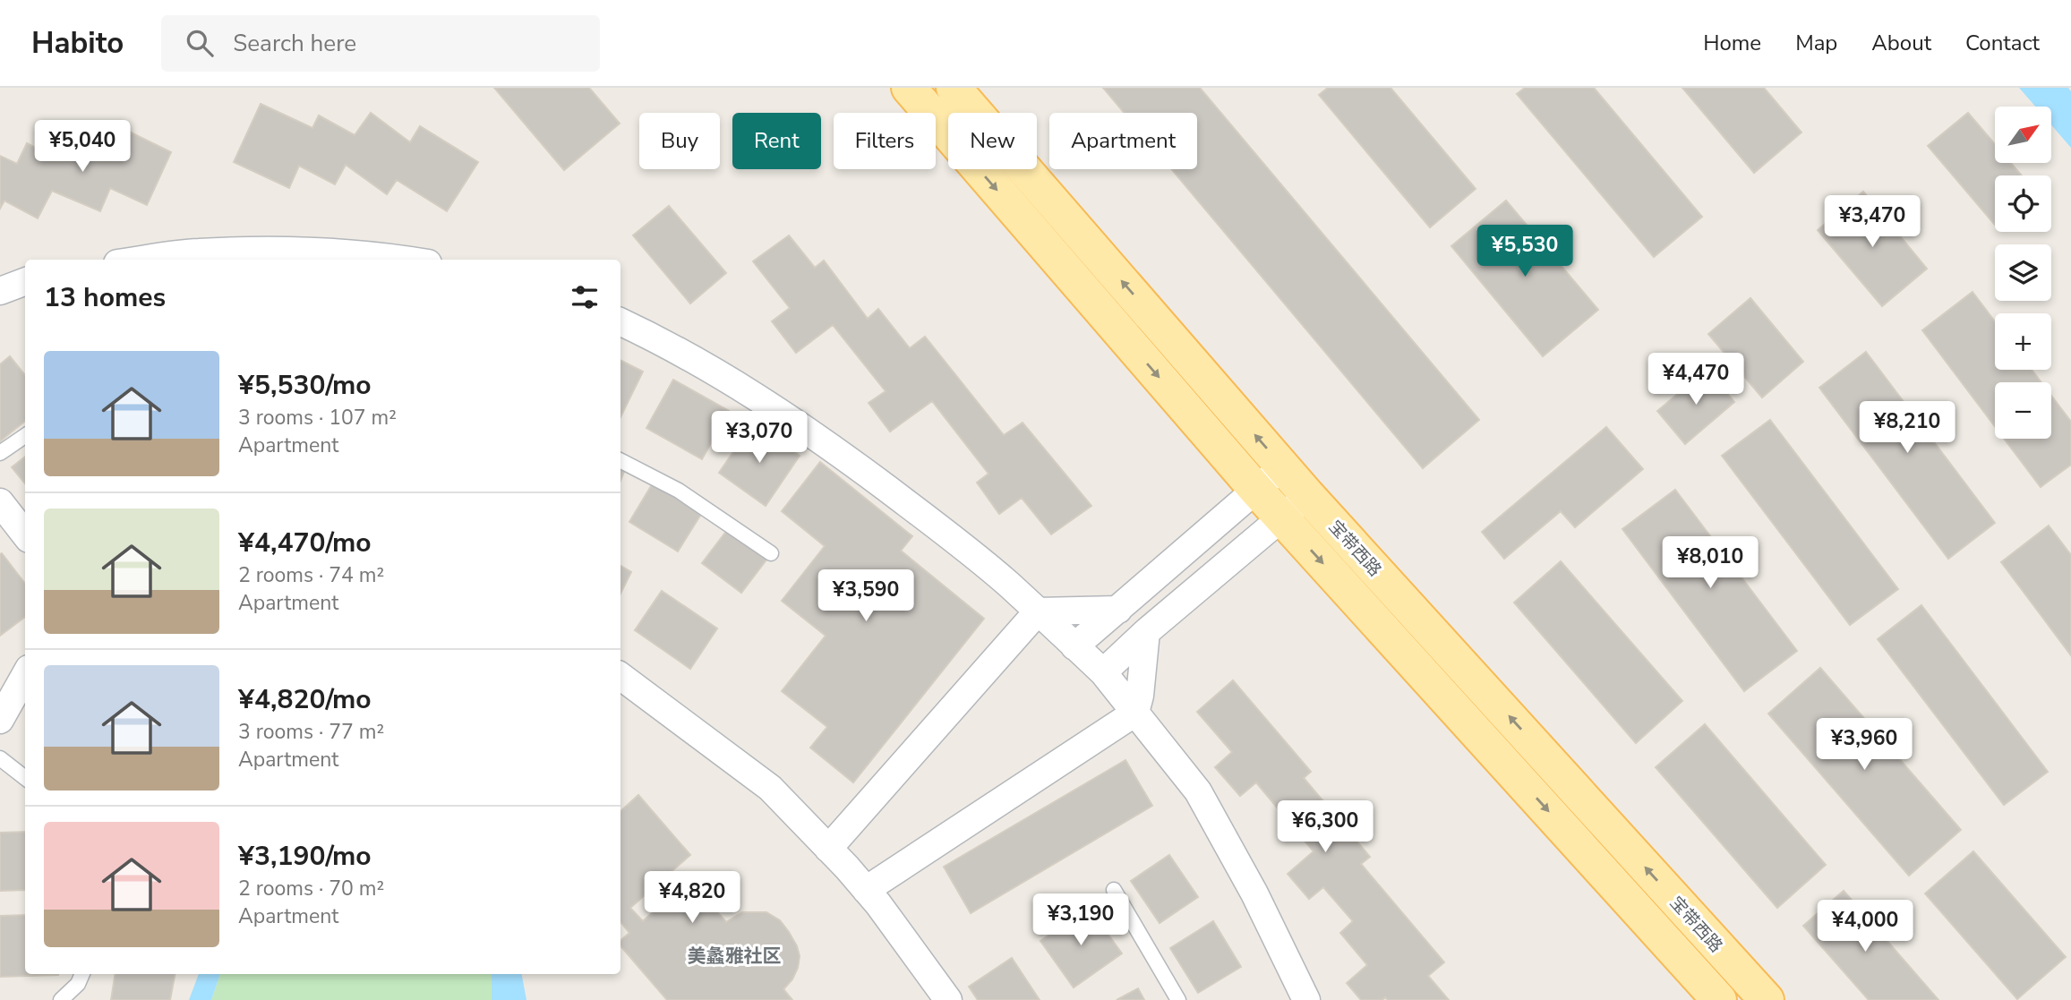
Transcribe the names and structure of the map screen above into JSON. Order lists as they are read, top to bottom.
{
  "streets": {
    "main road": ["宝带西路"]
  },
  "districts": ["美蠡雅社区"],
  "north": "top right",
  "page": {
    "header": "Habito",
    "search": "Search here",
    "nav": [
      "Home",
      "Map",
      "About",
      "Contact"
    ],
    "map_buttons": ["+", "−"],
    "chip": [
      "Buy",
      "Rent",
      "Filters",
      "New",
      "Apartment"
    ],
    "price": [
      "¥5,040",
      "¥3,470",
      "¥5,530",
      "¥4,470",
      "¥8,210",
      "¥3,070",
      "¥8,010",
      "¥3,590",
      "¥3,960",
      "¥6,300",
      "¥4,820",
      "¥3,190",
      "¥4,000"
    ],
    "heading": "13 homes",
    "list": [
      {
        "name": "¥5,530/mo",
        "note": "3 rooms · 107 m² · Apartment"
      },
      {
        "name": "¥4,470/mo",
        "note": "2 rooms · 74 m² · Apartment"
      },
      {
        "name": "¥4,820/mo",
        "note": "3 rooms · 77 m² · Apartment"
      },
      {
        "name": "¥3,190/mo",
        "note": "2 rooms · 70 m² · Apartment"
      }
    ]
  }
}
